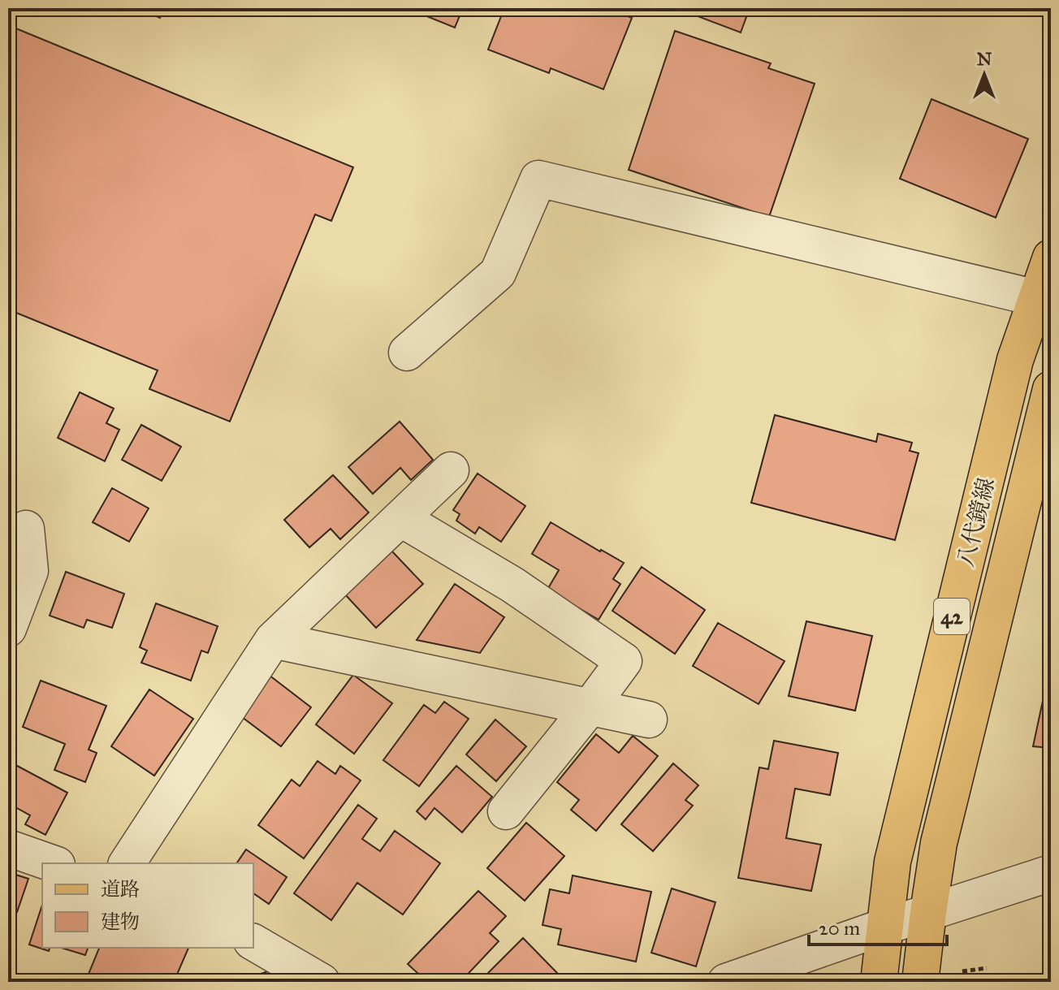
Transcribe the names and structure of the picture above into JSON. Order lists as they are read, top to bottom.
{
  "streets": {
    "main road": ["八代鏡線", "42"]
  },
  "legend": ["道路", "建物"],
  "scale_bar": "20 m",
  "north": "top"
}
